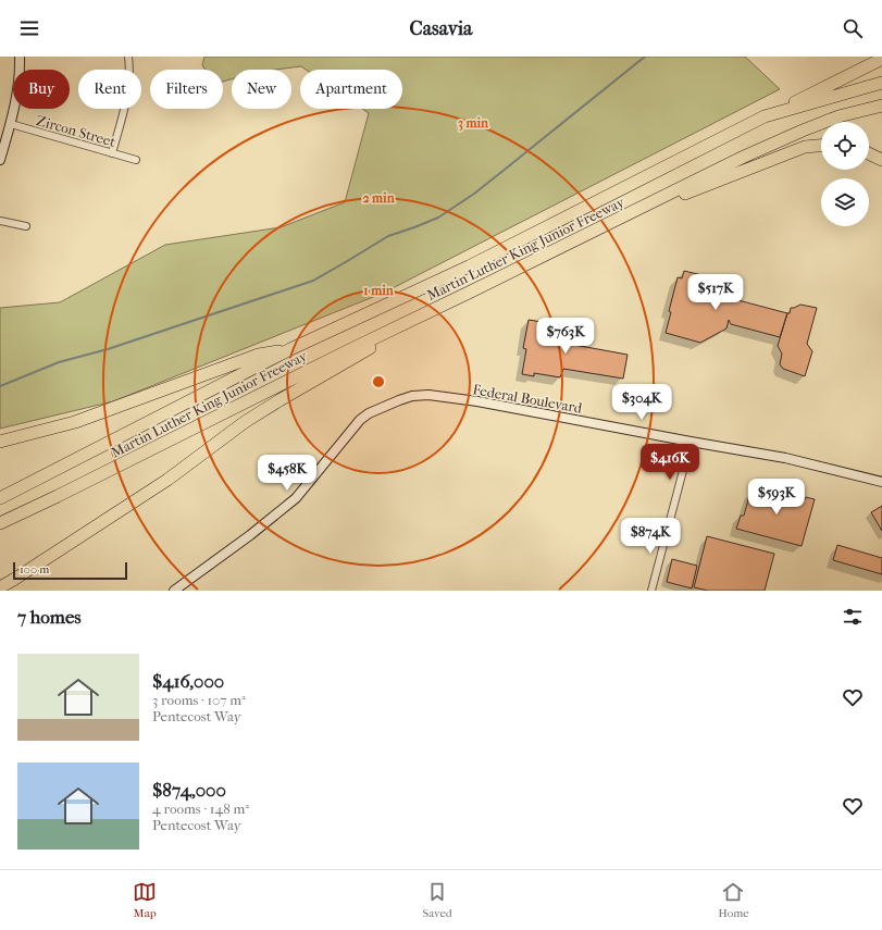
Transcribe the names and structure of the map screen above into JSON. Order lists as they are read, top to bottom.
{
  "streets": {
    "highway": ["Martin Luther King Junior Freeway"],
    "main road": ["Federal Boulevard"],
    "street": ["Zircon Street"]
  },
  "scale_bar": "100 m",
  "page": {
    "header": "Casavia",
    "chip": [
      "Buy",
      "Rent",
      "Filters",
      "New",
      "Apartment"
    ],
    "price": [
      "$517K",
      "$763K",
      "$304K",
      "$416K",
      "$458K",
      "$593K",
      "$874K"
    ],
    "scale": "100 m",
    "heading": "7 homes",
    "list": [
      {
        "name": "$416,000",
        "note": "3 rooms · 107 m² · Pentecost Way"
      },
      {
        "name": "$874,000",
        "note": "4 rooms · 148 m² · Pentecost Way"
      }
    ],
    "tabs": ["Map", "Saved", "Home"]
  },
  "rings": ["3 min", "2 min", "1 min"]
}
